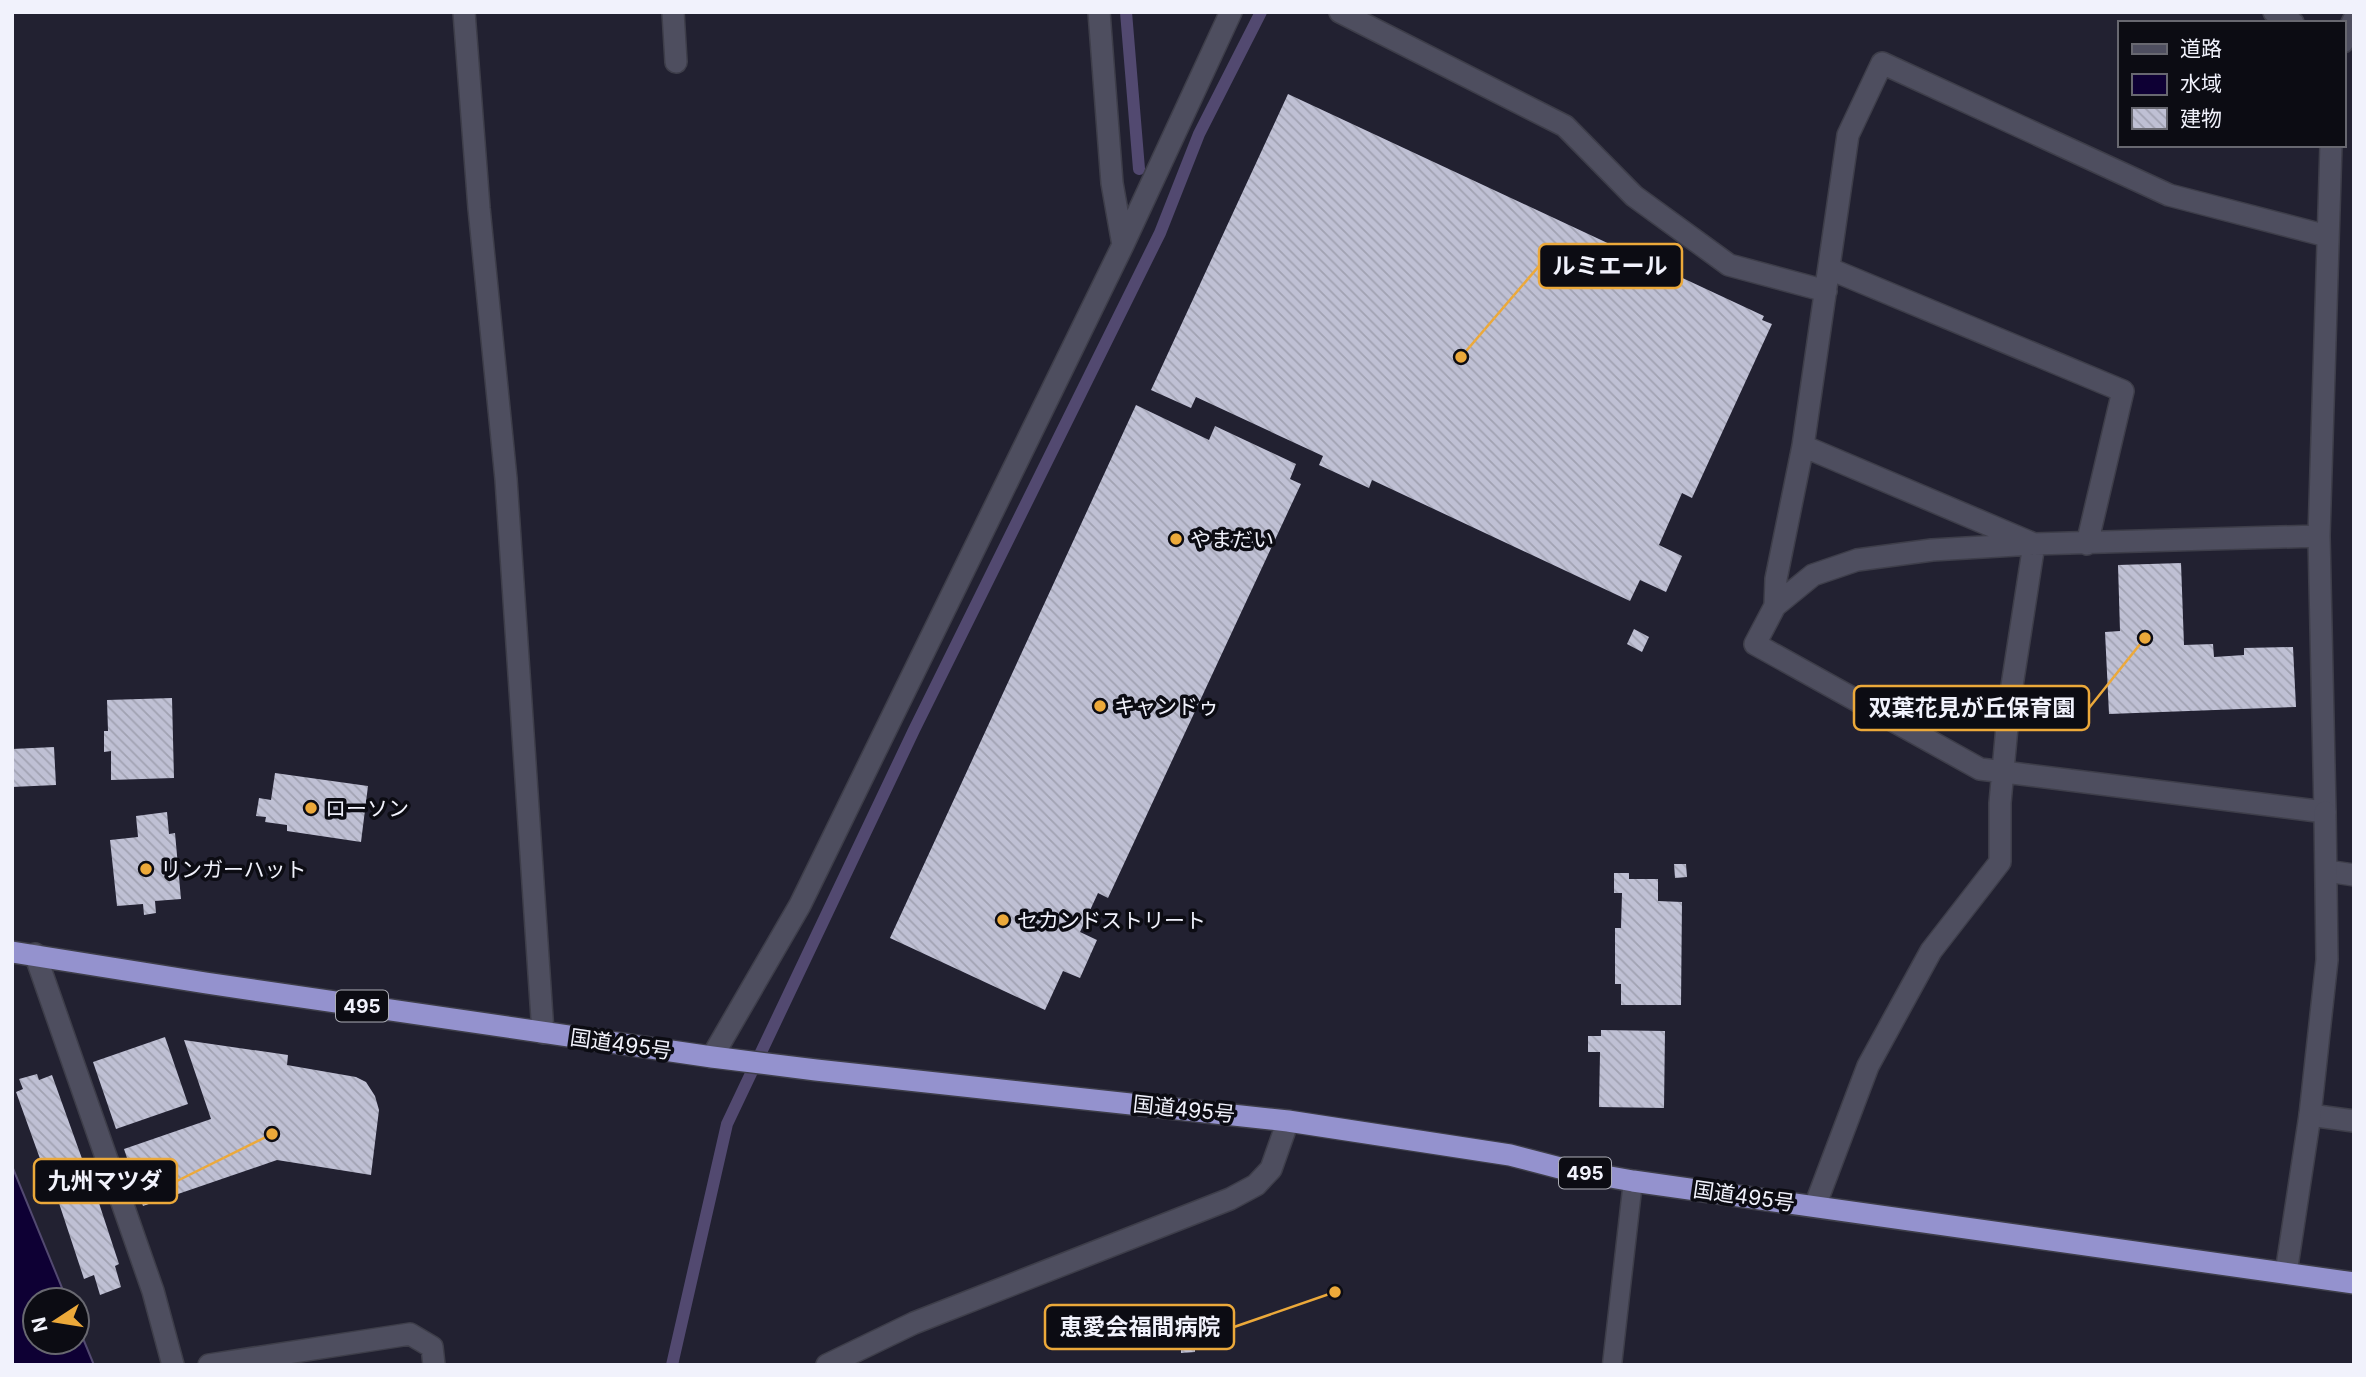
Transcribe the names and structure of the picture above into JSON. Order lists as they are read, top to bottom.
{
  "streets": {
    "highway": ["495", "国道495号"]
  },
  "places": [
    "ルミエール",
    "やまだい",
    "双葉花見が丘保育園",
    "キャンドゥ",
    "ローソン",
    "リンガーハット",
    "セカンドストリート",
    "九州マツダ",
    "恵愛会福間病院"
  ],
  "legend": ["道路", "水域", "建物"],
  "north": "left"
}
